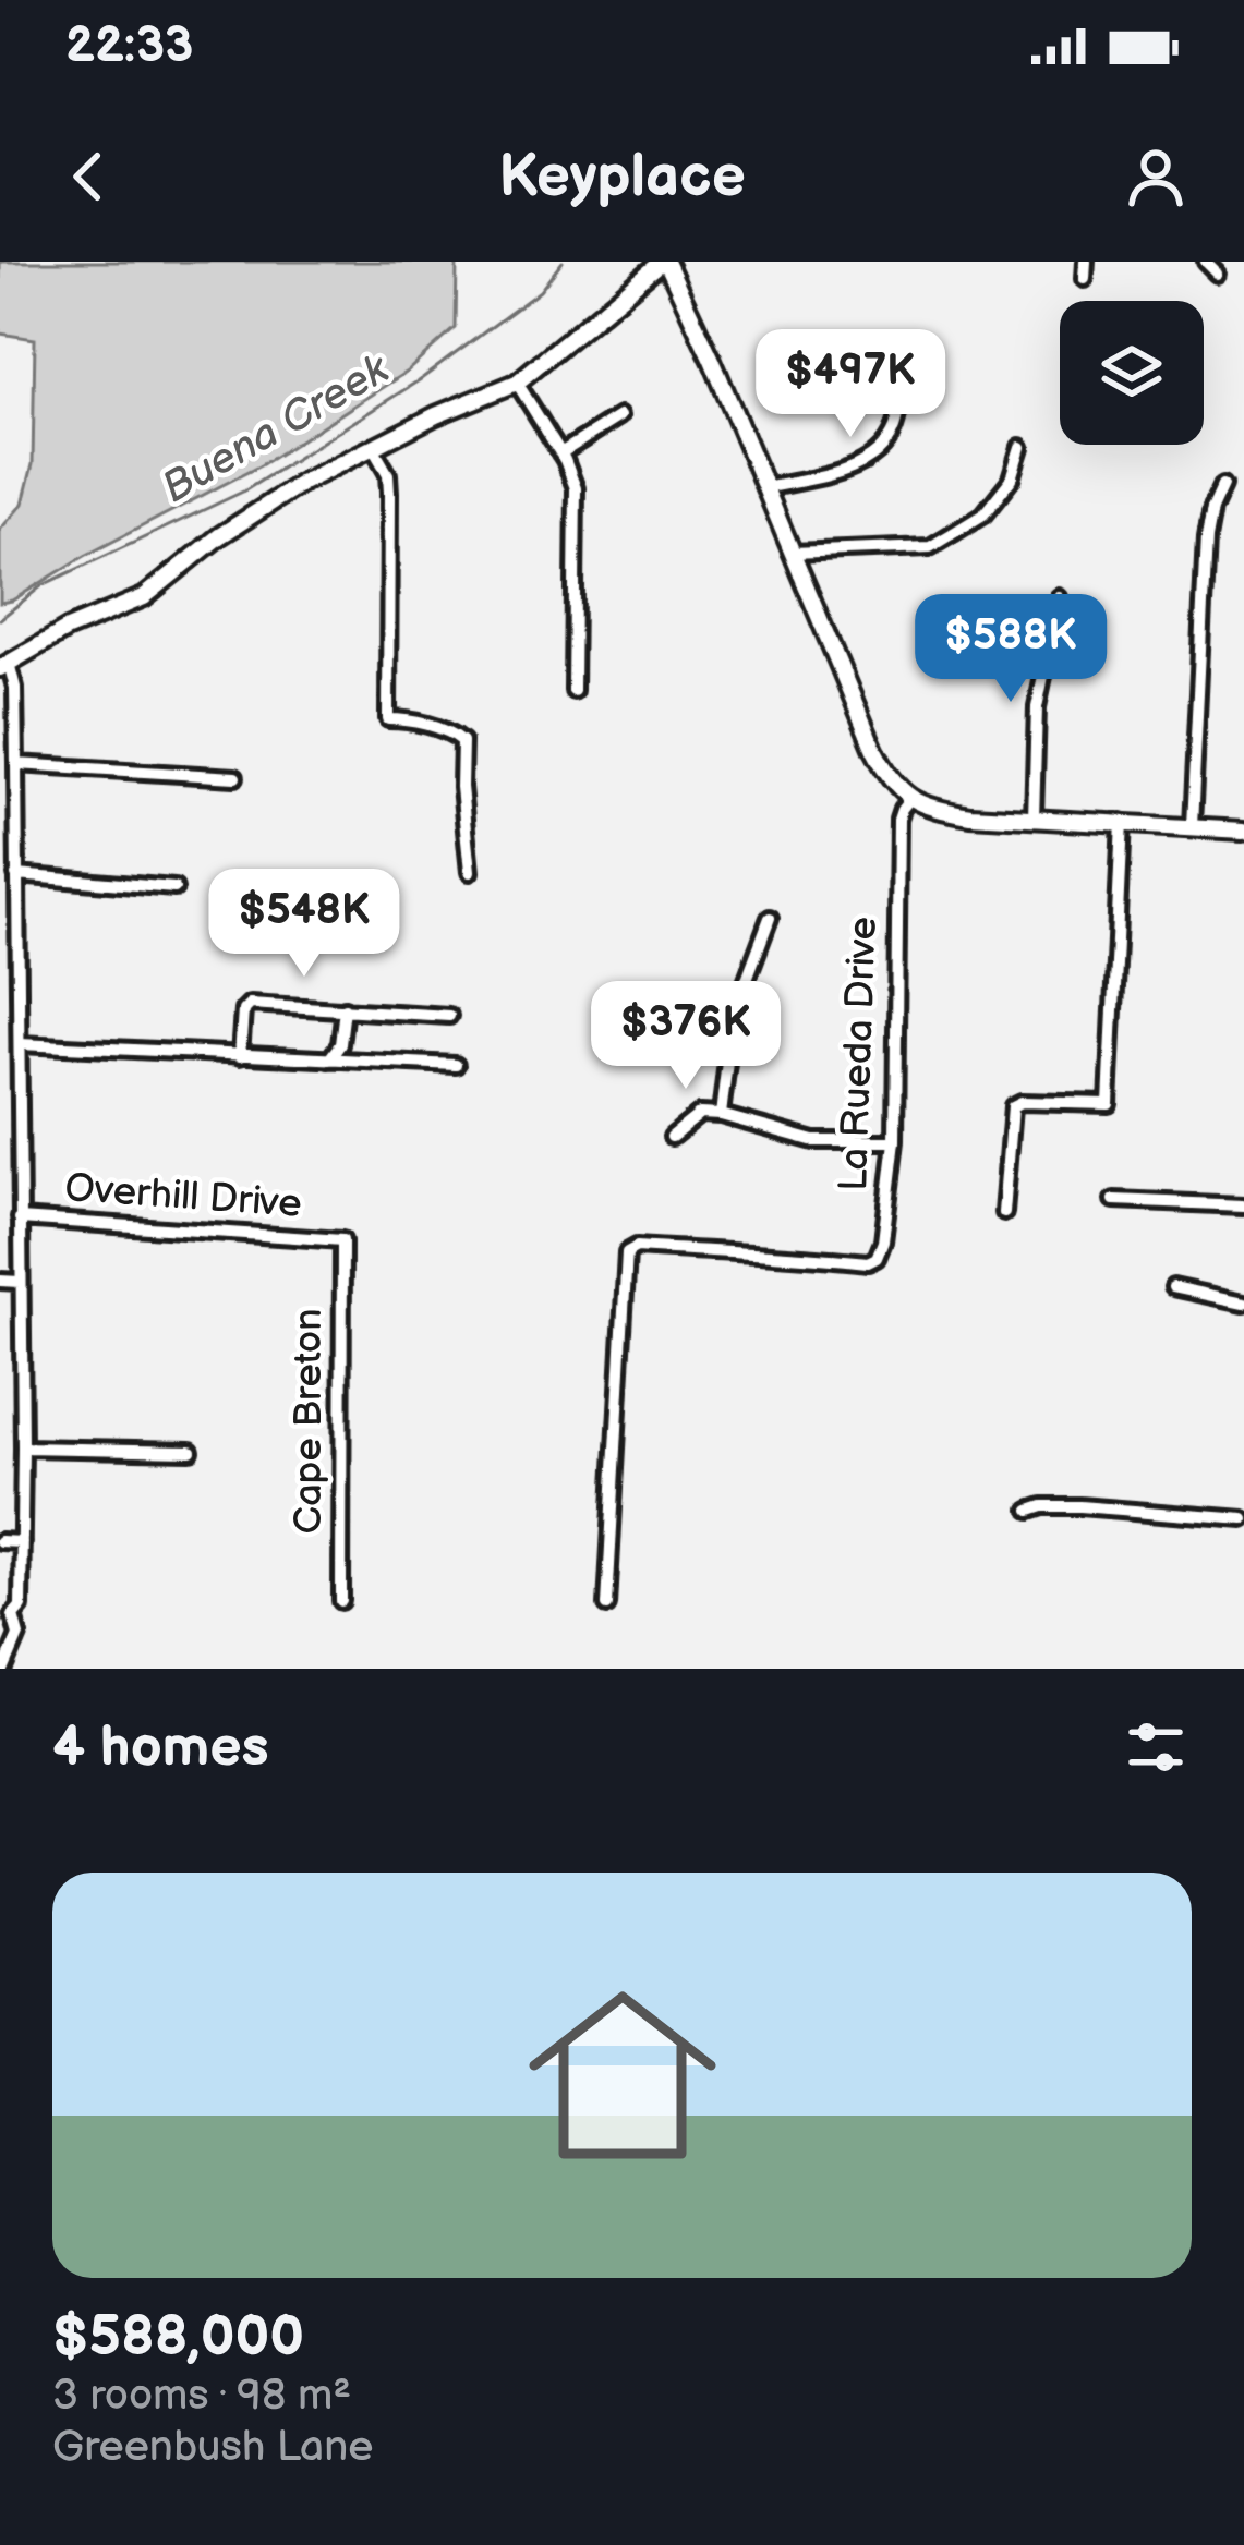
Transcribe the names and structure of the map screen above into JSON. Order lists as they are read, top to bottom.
{
  "streets": {
    "street": ["La Rueda Drive", "Overhill Drive", "Cape Breton"]
  },
  "crossings": [
    ["Overhill Drive", "Cape Breton"]
  ],
  "water": ["Buena Creek"],
  "page": {
    "status": "22:33",
    "header": "Keyplace",
    "price": [
      "$497K",
      "$588K",
      "$548K",
      "$376K"
    ],
    "heading": "4 homes",
    "list": [
      {
        "name": "$588,000",
        "note": "3 rooms · 98 m² · Greenbush Lane"
      }
    ]
  }
}
